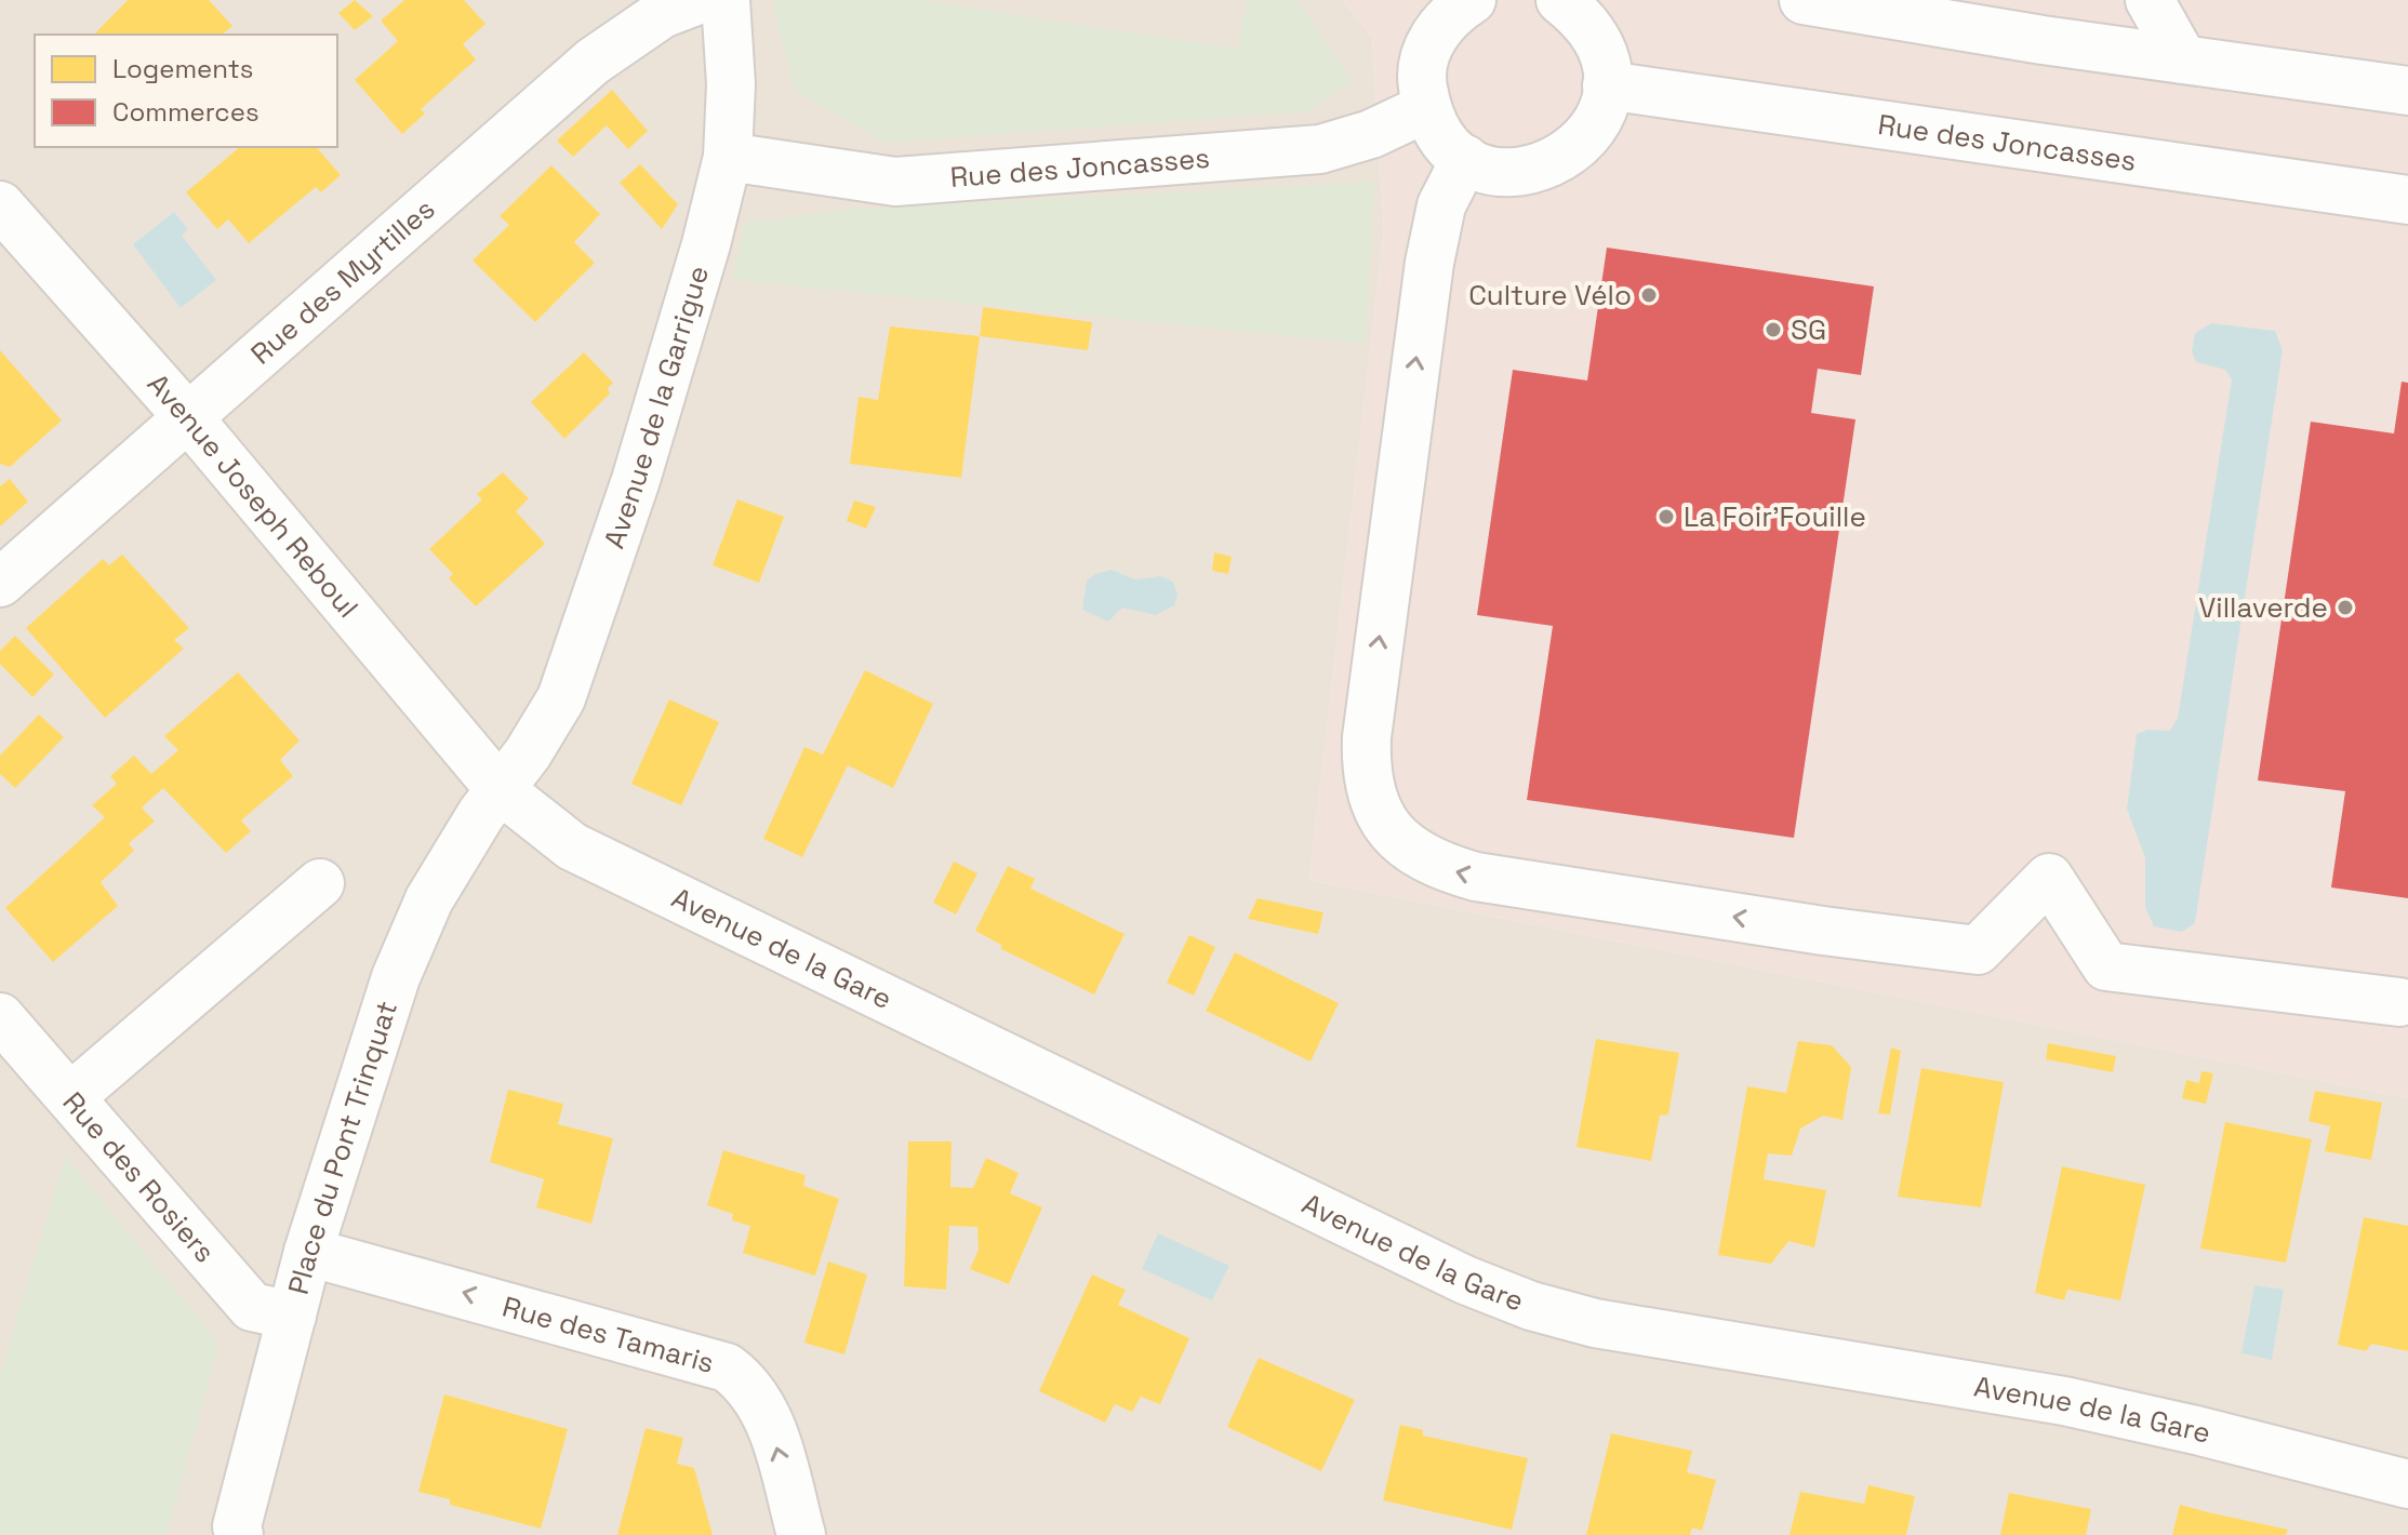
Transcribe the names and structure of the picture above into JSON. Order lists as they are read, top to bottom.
{
  "streets": {
    "street": [
      "Rue des Joncasses",
      "Rue des Myrtilles",
      "Avenue de la Garrigue",
      "Avenue Joseph Reboul",
      "Avenue de la Gare",
      "Place du Pont Trinquat",
      "Rue des Rosiers",
      "Rue des Tamaris"
    ]
  },
  "crossings": [
    ["Rue des Joncasses", "Avenue de la Garrigue"],
    ["Rue des Myrtilles", "Avenue Joseph Reboul"],
    ["Avenue de la Garrigue", "Avenue Joseph Reboul"],
    ["Avenue de la Garrigue", "Avenue de la Gare"],
    ["Avenue de la Garrigue", "Place du Pont Trinquat"],
    ["Avenue Joseph Reboul", "Avenue de la Gare"],
    ["Avenue Joseph Reboul", "Place du Pont Trinquat"],
    ["Avenue de la Gare", "Place du Pont Trinquat"],
    ["Place du Pont Trinquat", "Rue des Rosiers"],
    ["Place du Pont Trinquat", "Rue des Tamaris"]
  ],
  "one_way": ["Rue des Tamaris"],
  "places": [
    "Culture Vélo",
    "SG",
    "La Foir'Fouille",
    "Villaverde"
  ],
  "legend": ["Logements", "Commerces"]
}
